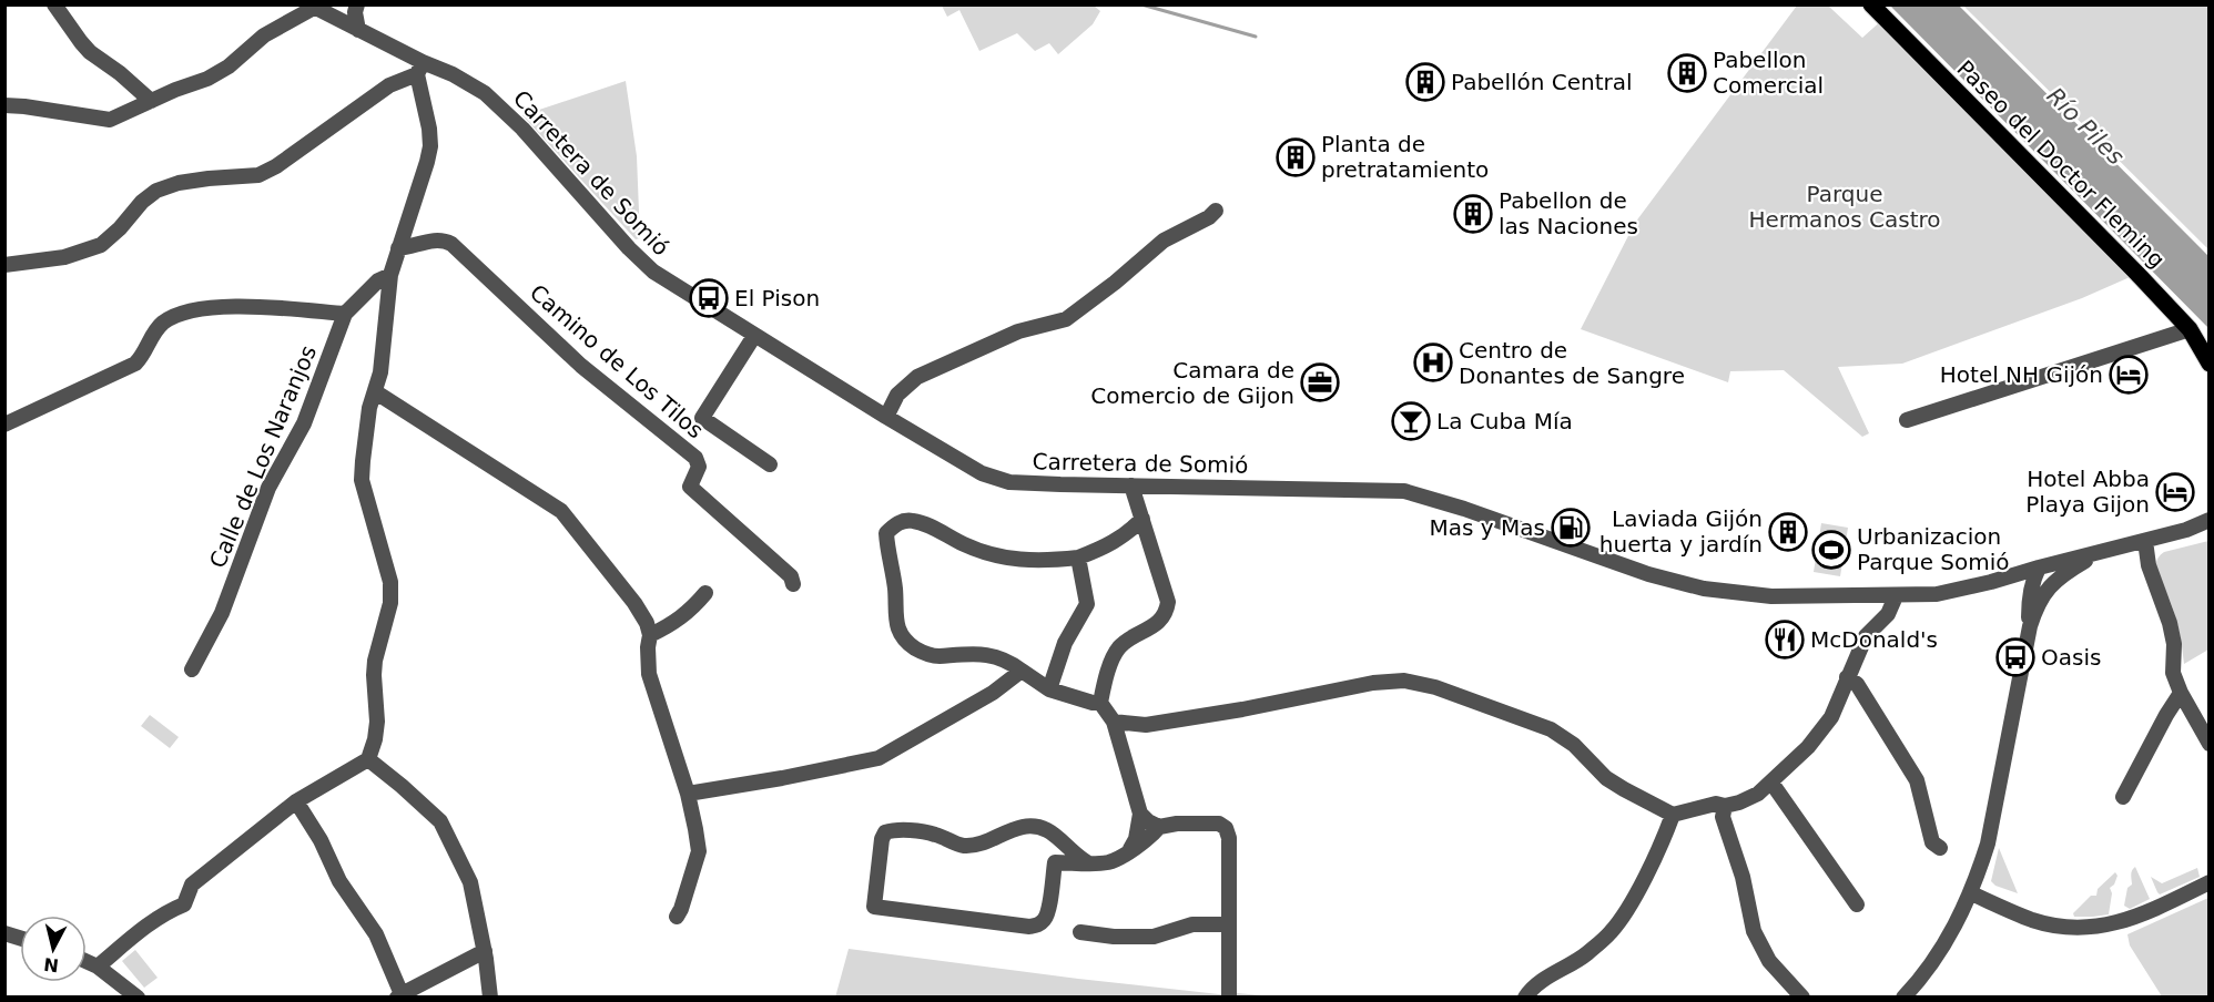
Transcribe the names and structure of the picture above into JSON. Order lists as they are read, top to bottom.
{
  "streets": {
    "main road": ["Paseo del Doctor Fleming"],
    "street": ["Carretera de Somió", "Camino de Los Tilos", "Calle de Los Naranjos"]
  },
  "water": ["Río Piles"],
  "parks": ["Parque Hermanos Castro"],
  "places": {
    "building": [
      "Pabellon Comercial",
      "Pabellón Central",
      "Planta de pretratamiento",
      "Pabellon de las Naciones",
      "Laviada Gijón huerta y jardín"
    ],
    "bus stop": ["El Pison", "Oasis"],
    "hospital": ["Centro de Donantes de Sangre"],
    "hotel": ["Hotel NH Gijón", "Hotel Abba Playa Gijon"],
    "office": ["Camara de Comercio de Gijon"],
    "bar": ["La Cuba Mía"],
    "fuel station": ["Mas y Mas"],
    "sports": ["Urbanizacion Parque Somió"],
    "restaurant": ["McDonald's"]
  },
  "north": "bottom"
}
